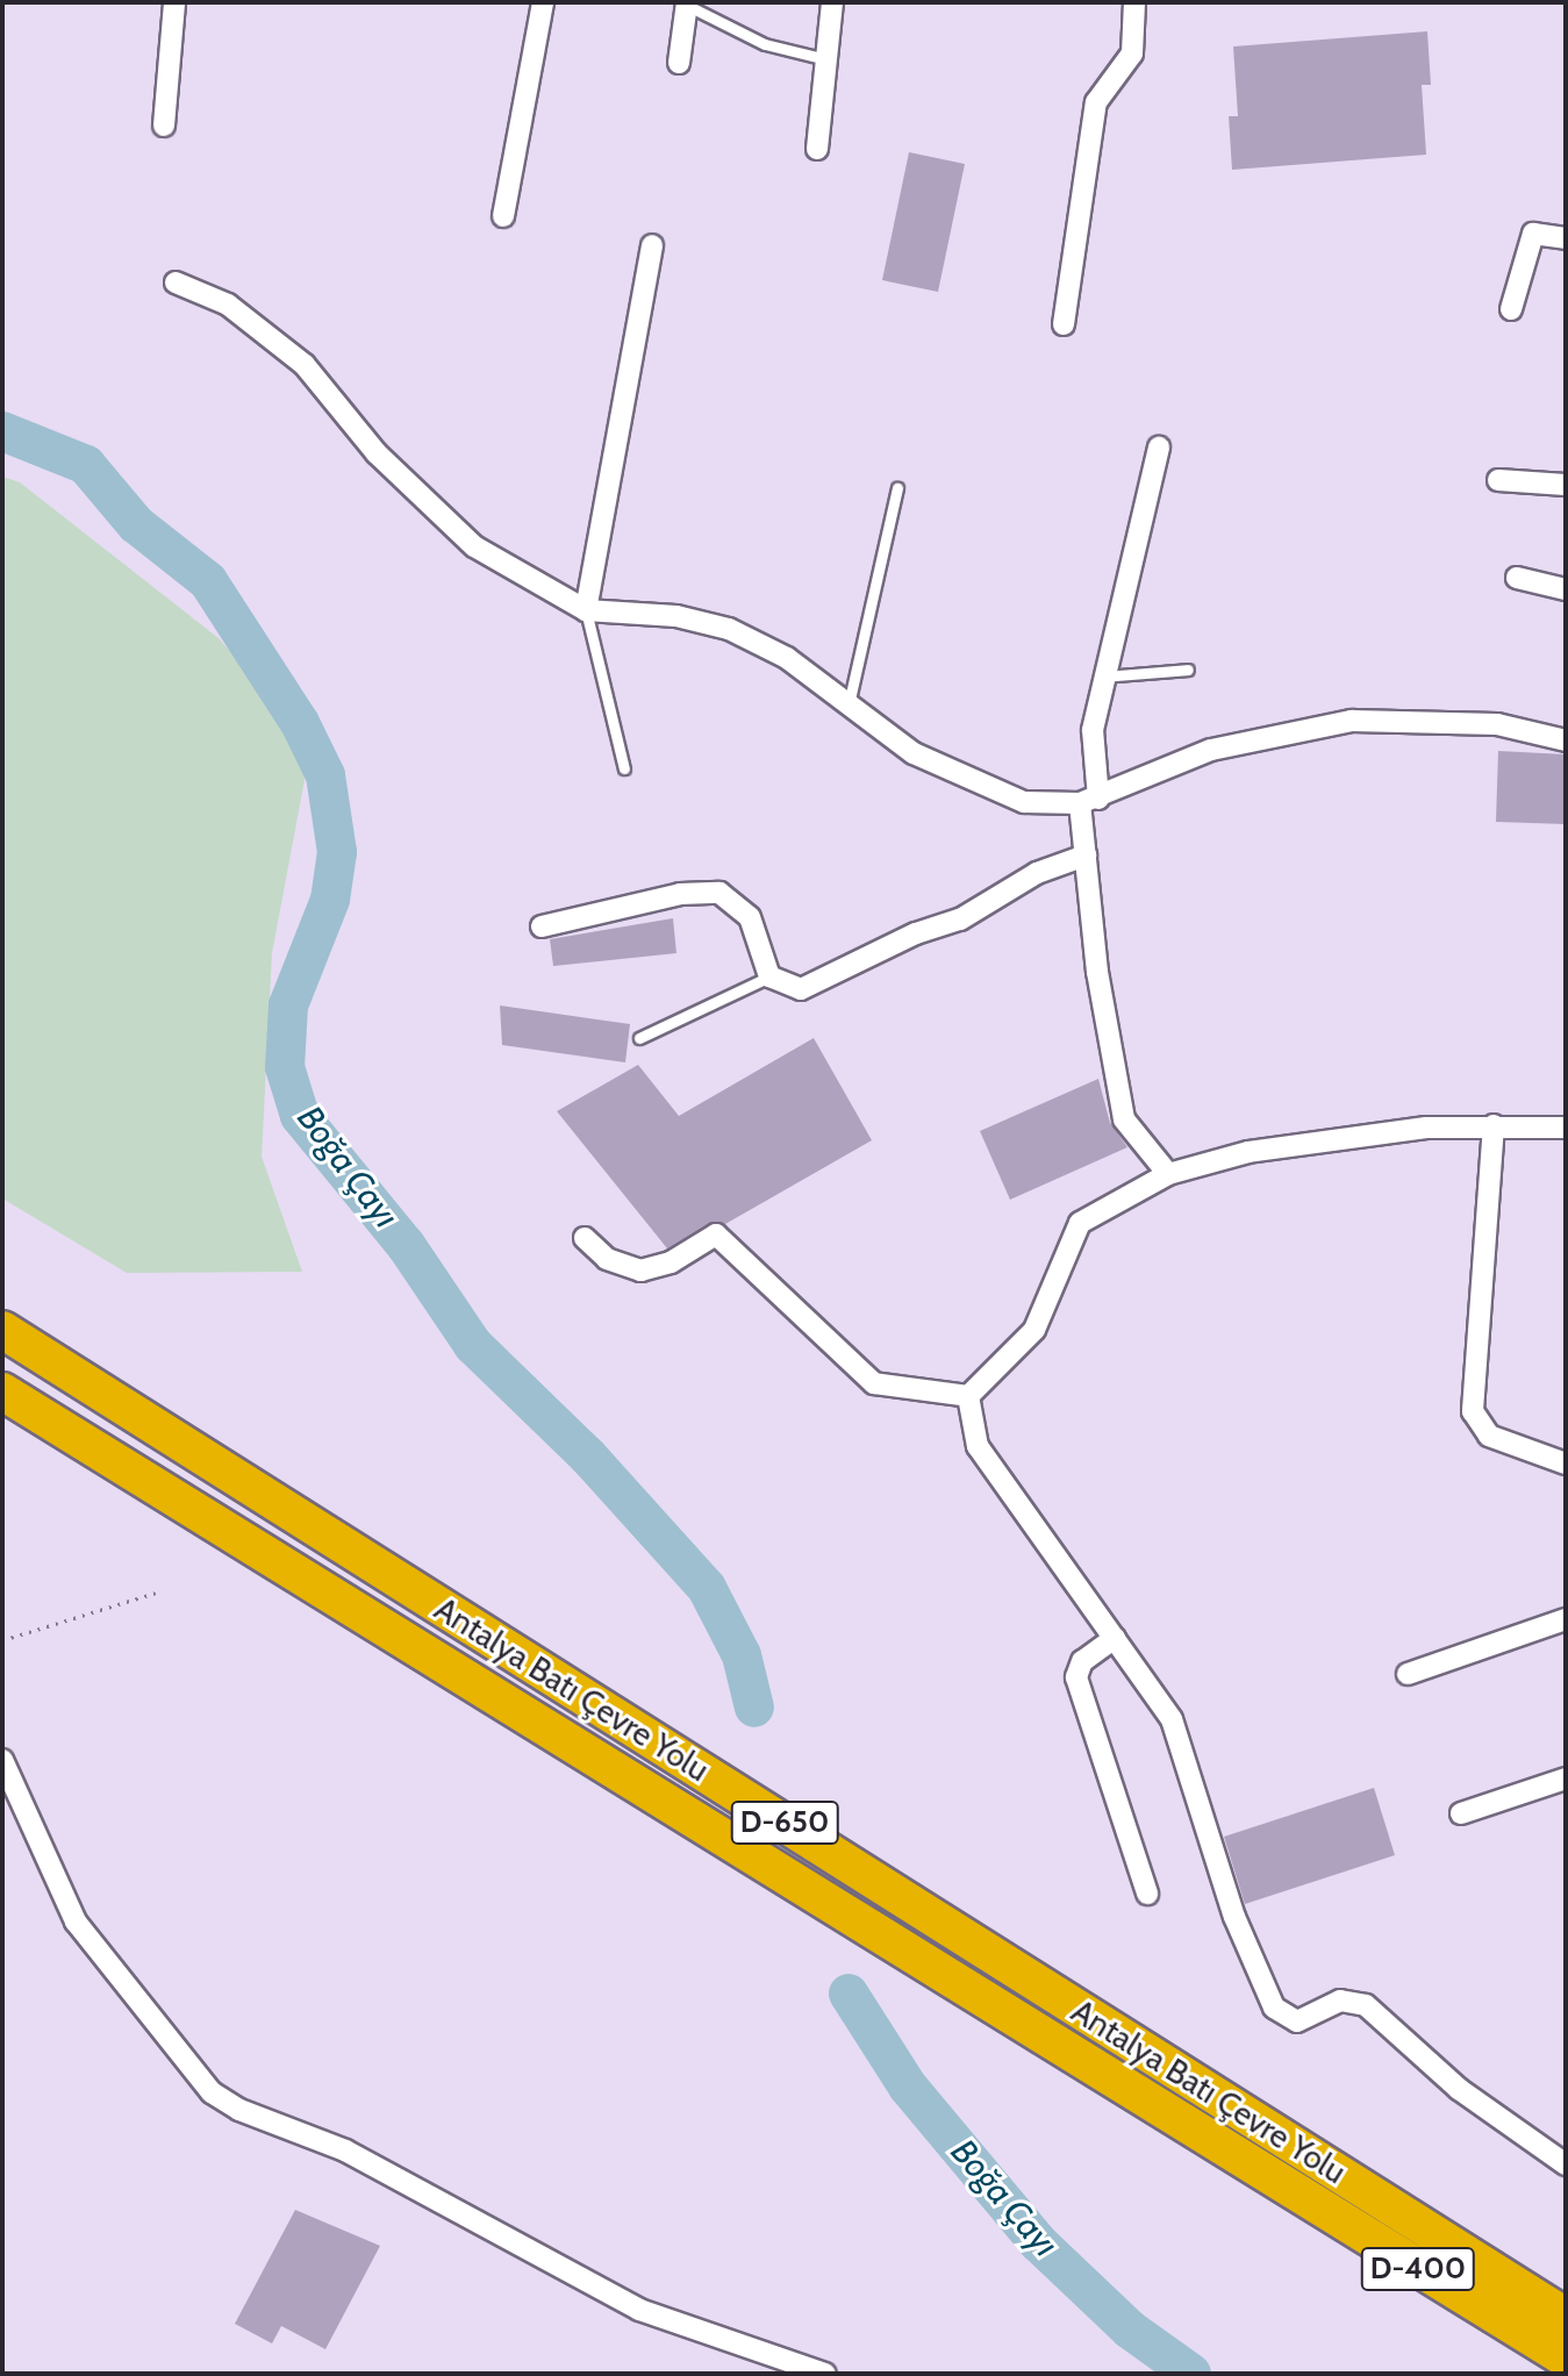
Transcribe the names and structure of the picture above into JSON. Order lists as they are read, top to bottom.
{
  "streets": {
    "highway": ["Antalya Batı Çevre Yolu", "D-650", "D-400"]
  },
  "water": ["Boğa Çayı"]
}
